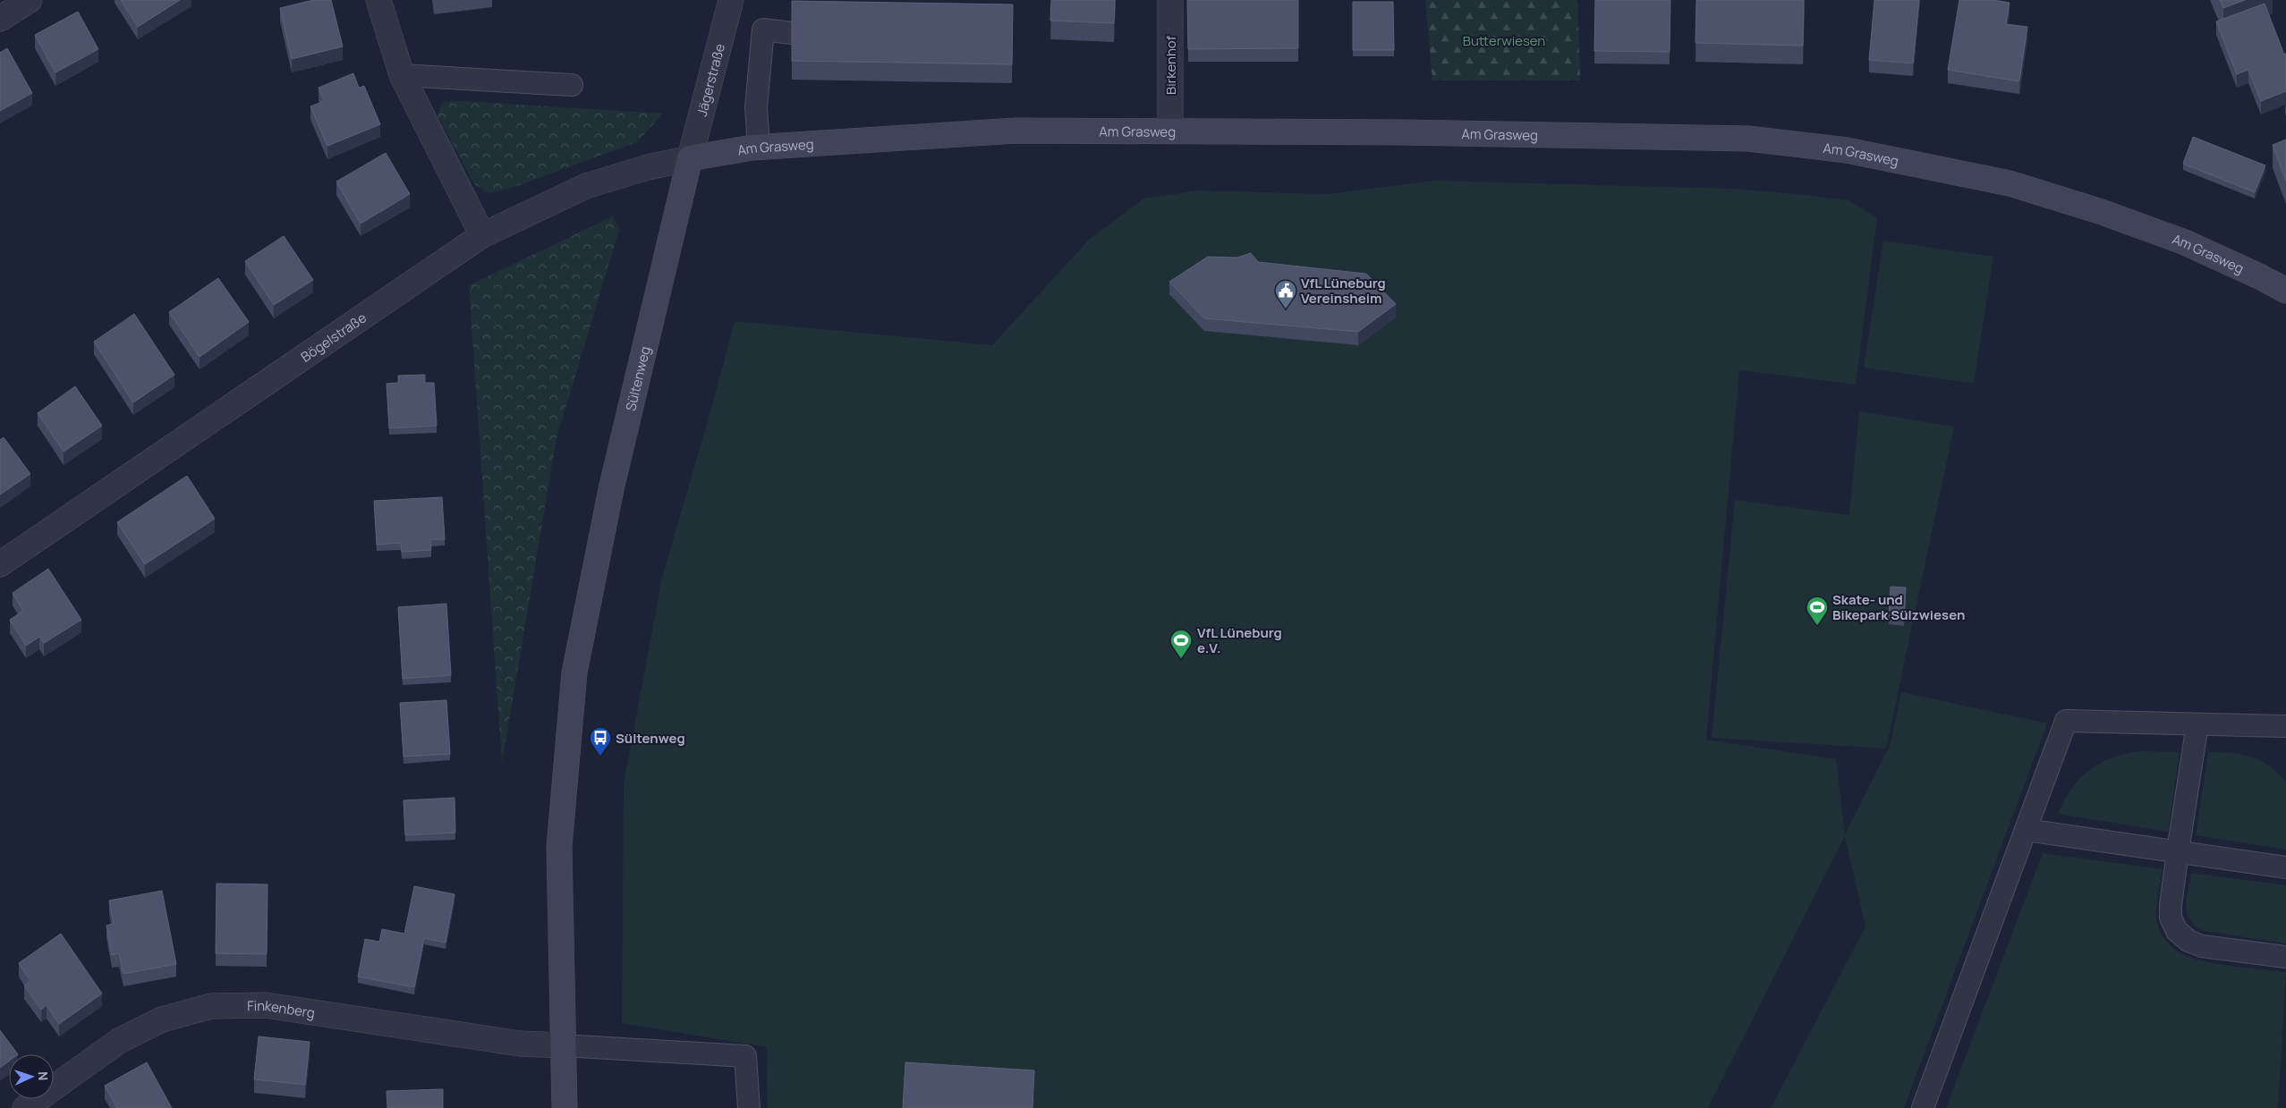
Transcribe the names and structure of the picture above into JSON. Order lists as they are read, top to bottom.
{
  "streets": {
    "main road": ["Am Grasweg", "Sültenweg"],
    "street": [
      "Birkenhof",
      "Jägerstraße",
      "Bögelstraße",
      "Finkenberg"
    ]
  },
  "crossings": [
    ["Birkenhof", "Am Grasweg"],
    ["Jägerstraße", "Am Grasweg"],
    ["Jägerstraße", "Bögelstraße"],
    ["Jägerstraße", "Sültenweg"],
    ["Am Grasweg", "Bögelstraße"],
    ["Am Grasweg", "Sültenweg"],
    ["Bögelstraße", "Sültenweg"],
    ["Sültenweg", "Finkenberg"]
  ],
  "parks": ["Butterwiesen"],
  "places": {
    "public building": ["VfL Lüneburg Vereinsheim"],
    "sports": ["Skate- und Bikepark Sülzwiesen", "VfL Lüneburg e.V."],
    "bus stop": ["Sültenweg"]
  },
  "north": "right"
}
